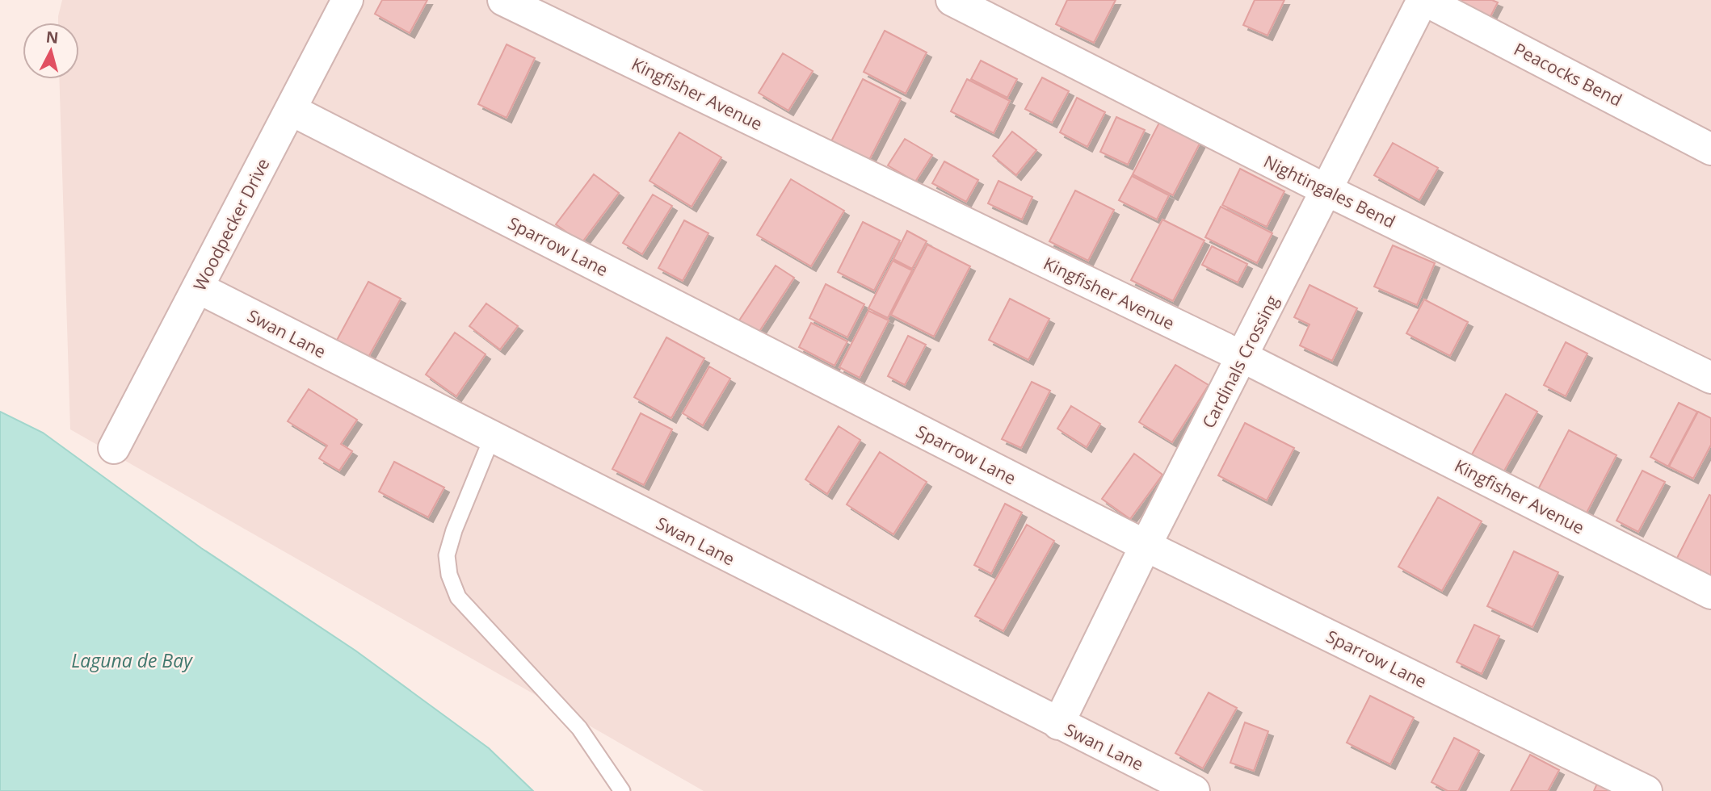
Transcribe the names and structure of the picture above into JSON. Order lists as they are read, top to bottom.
{
  "streets": {
    "street": [
      "Peacocks Bend",
      "Kingfisher Avenue",
      "Nightingales Bend",
      "Woodpecker Drive",
      "Sparrow Lane",
      "Swan Lane",
      "Cardinals Crossing"
    ]
  },
  "crossings": [
    ["Peacocks Bend", "Cardinals Crossing"],
    ["Kingfisher Avenue", "Cardinals Crossing"],
    ["Nightingales Bend", "Cardinals Crossing"],
    ["Woodpecker Drive", "Sparrow Lane"],
    ["Woodpecker Drive", "Swan Lane"],
    ["Sparrow Lane", "Cardinals Crossing"],
    ["Swan Lane", "Cardinals Crossing"]
  ],
  "water": ["Laguna de Bay"],
  "north": "top"
}
